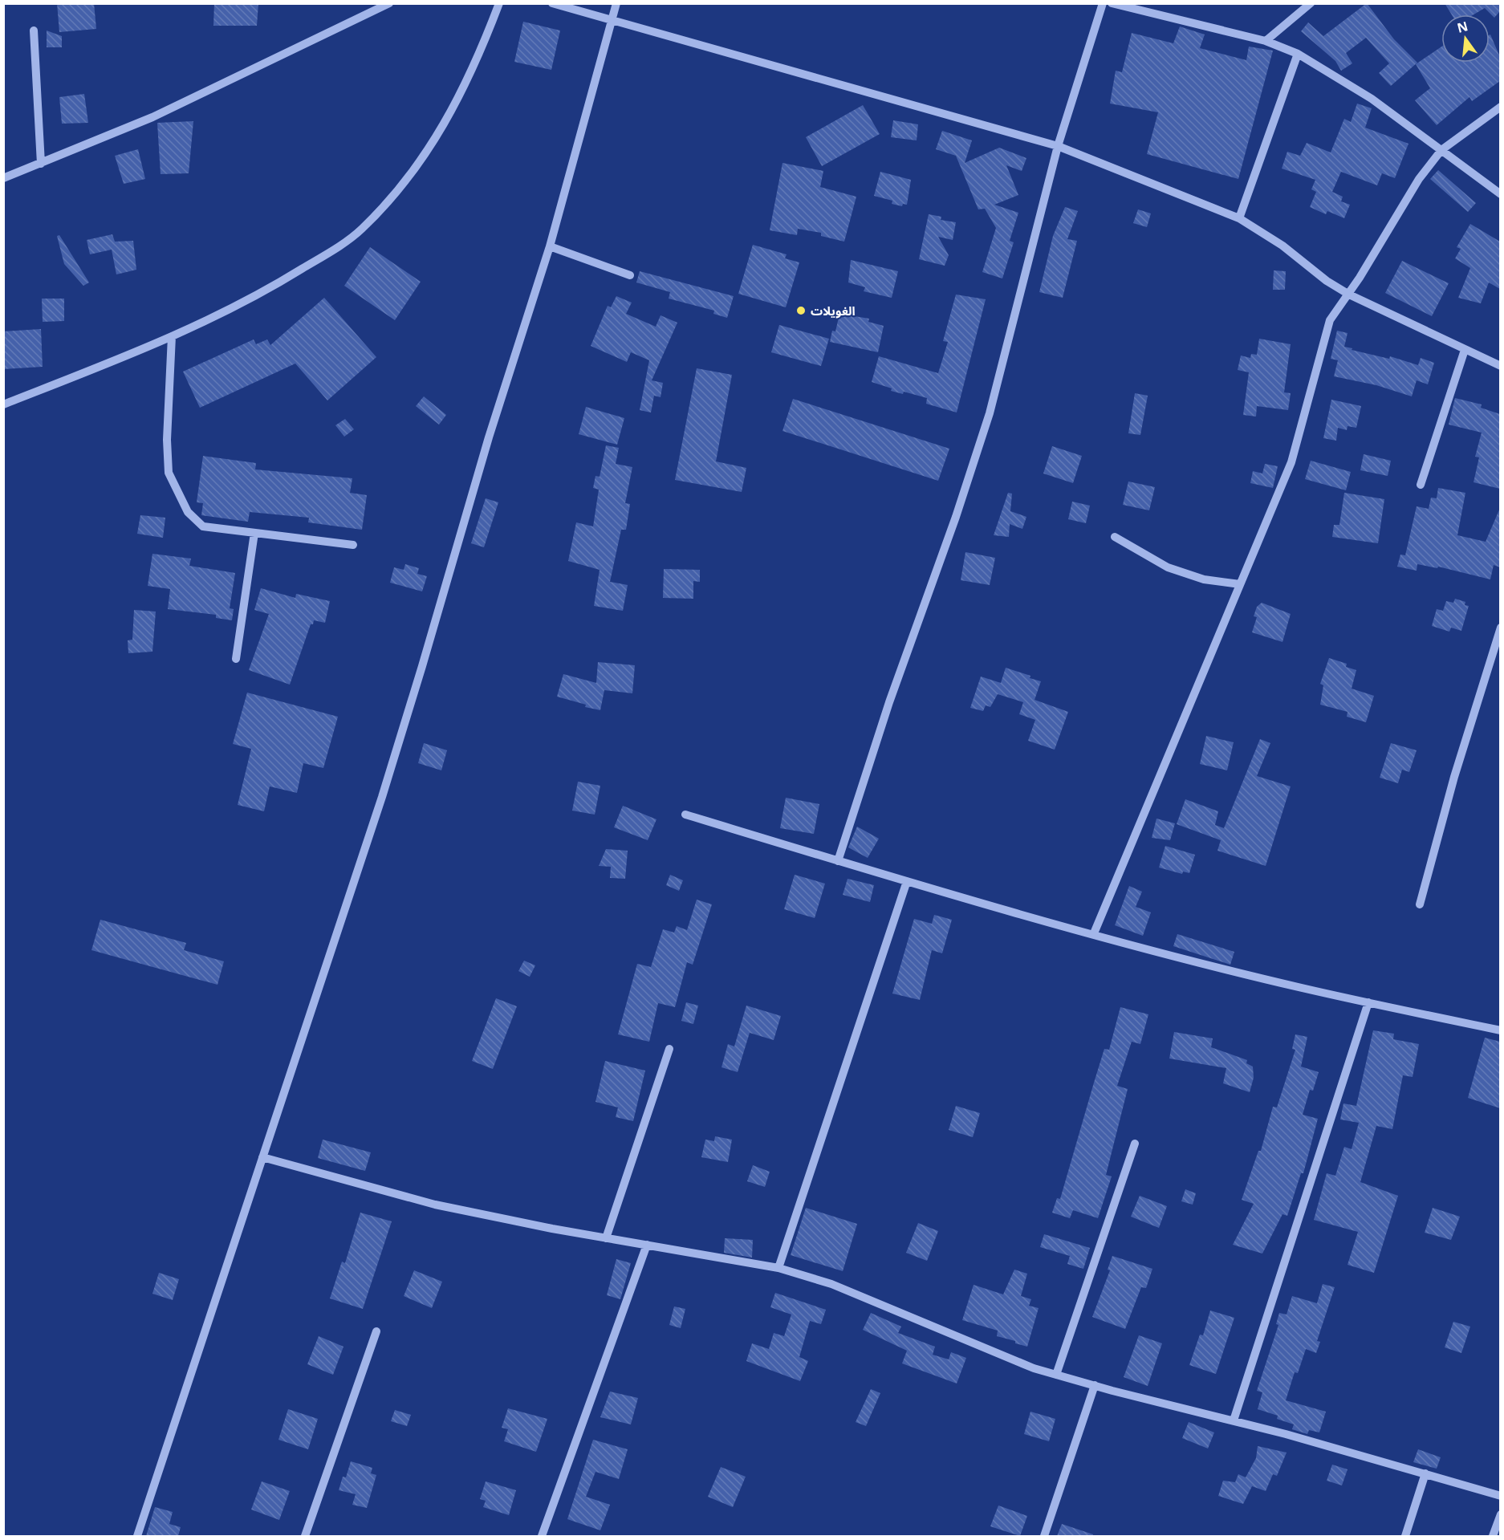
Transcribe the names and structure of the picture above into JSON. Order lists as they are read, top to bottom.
{
  "places": ["الغويلات"],
  "north": "top"
}
